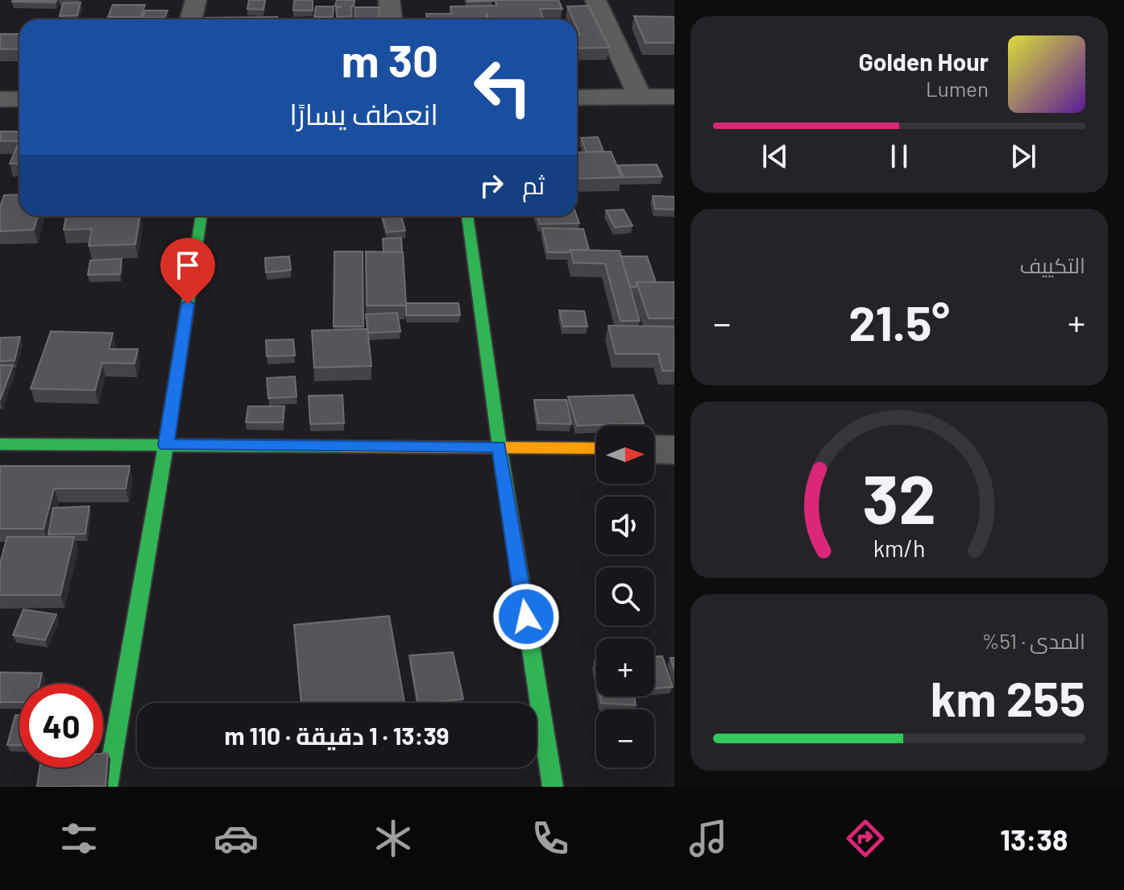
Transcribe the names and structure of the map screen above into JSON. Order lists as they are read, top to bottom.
{
  "north": "right",
  "page": {
    "turn": ["30 m", "انعطف يسارًا"],
    "song": ["Golden Hour", "Lumen"],
    "then": "ثم",
    "tile": [
      "التكييف",
      ["المدى · 51%", "255 km"]
    ],
    "heat": ["−", "21.5°", "+"],
    "map_buttons": ["+", "−"],
    "limit": "40",
    "trip": "13:39 · 1 دقيقة · 110 m",
    "tabs": "13:38",
    "gauge": ["32", "km/h"]
  }
}
